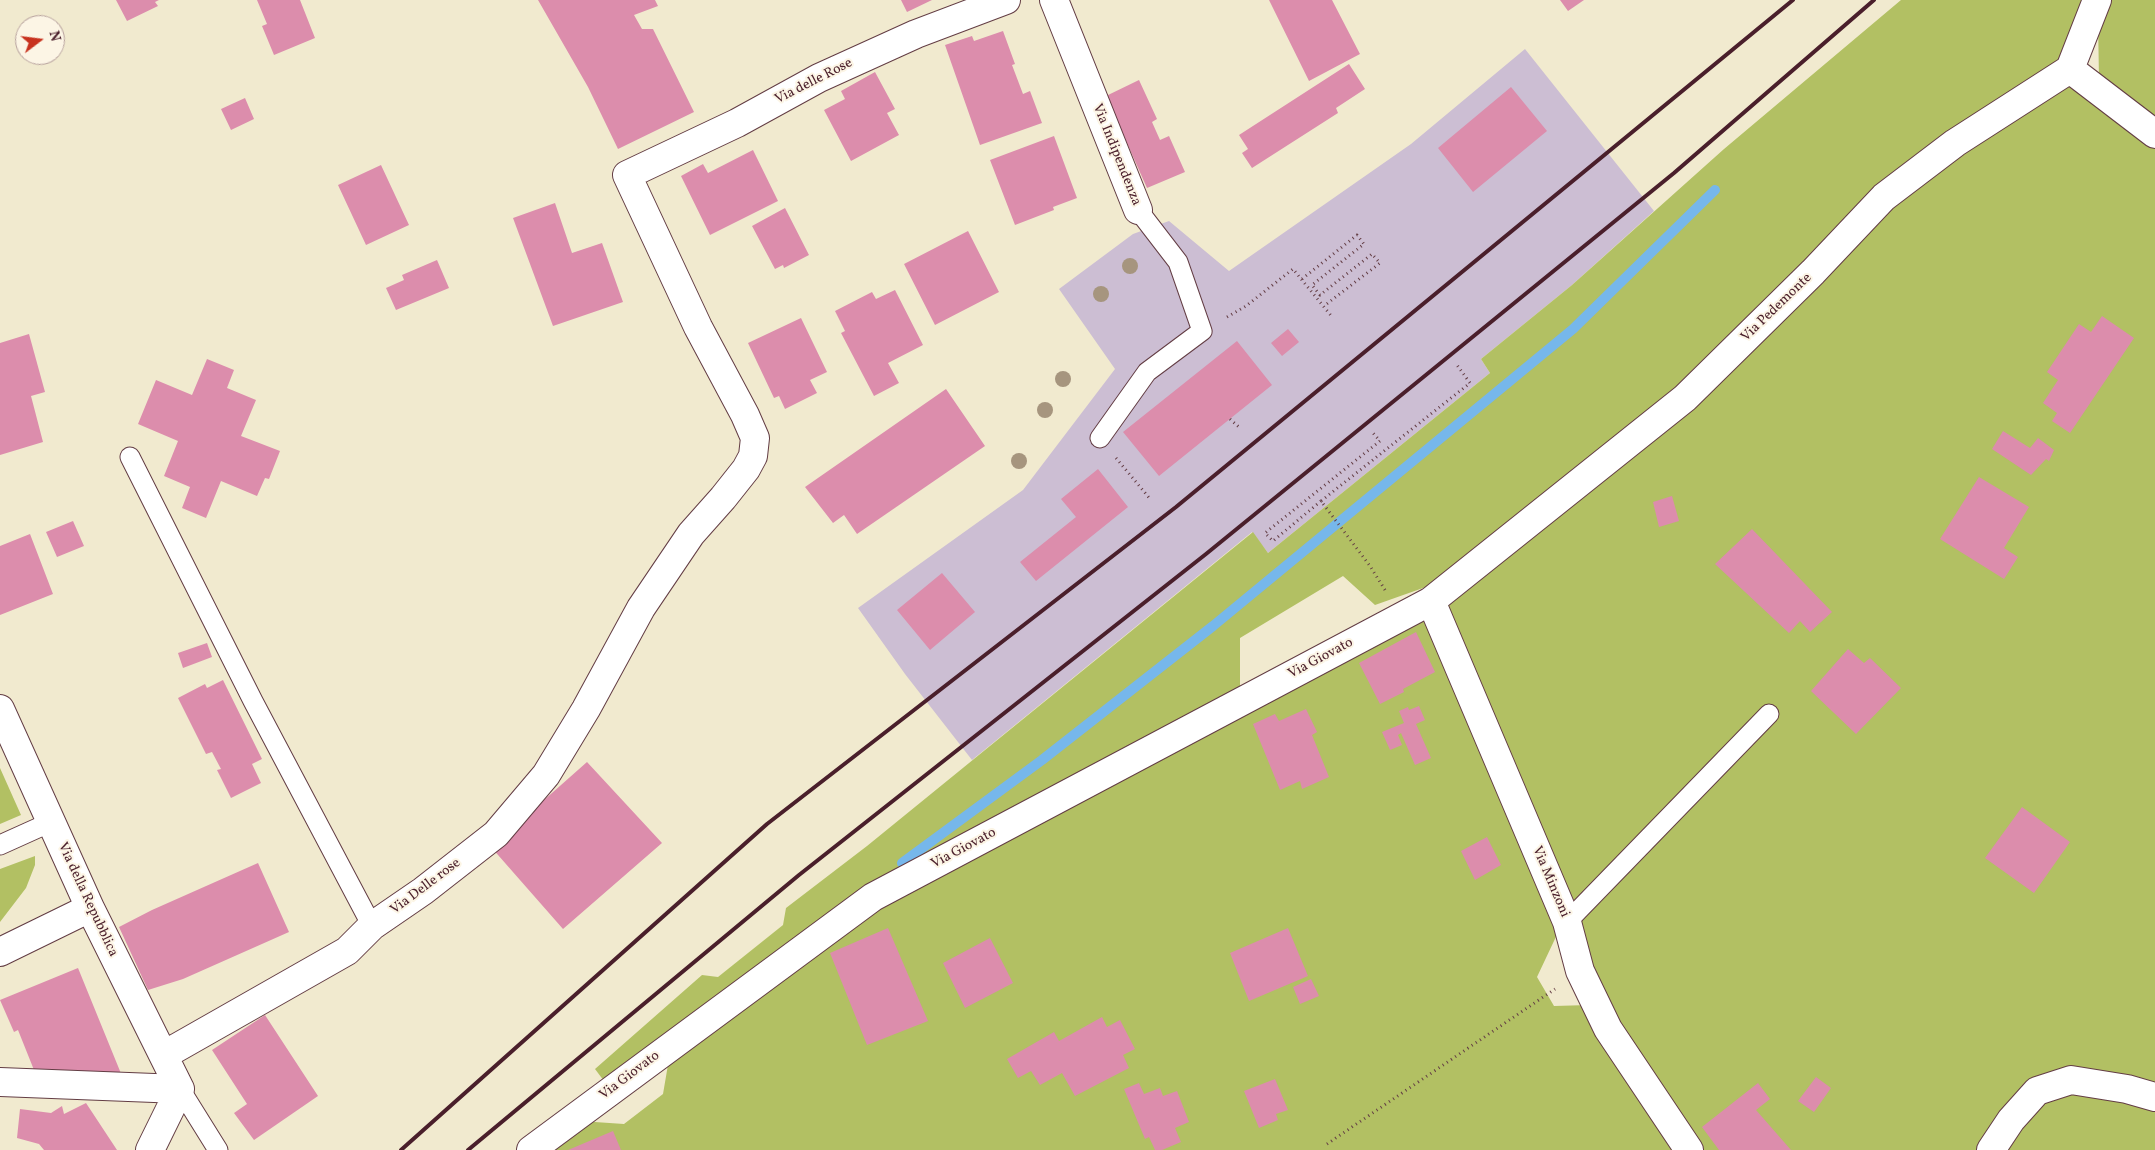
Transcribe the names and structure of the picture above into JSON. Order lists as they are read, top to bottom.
{
  "streets": {
    "street": [
      "Via delle Rose",
      "Via Indipendenza",
      "Via Pedemonte",
      "Via Giovato",
      "Via Minzoni",
      "Via Delle rose",
      "Via della Repubblica"
    ]
  },
  "crossings": [
    ["Via delle Rose", "Via Delle rose"],
    ["Via Pedemonte", "Via Giovato"],
    ["Via Pedemonte", "Via Minzoni"],
    ["Via Giovato", "Via Minzoni"],
    ["Via Delle rose", "Via della Repubblica"]
  ],
  "north": "right"
}
